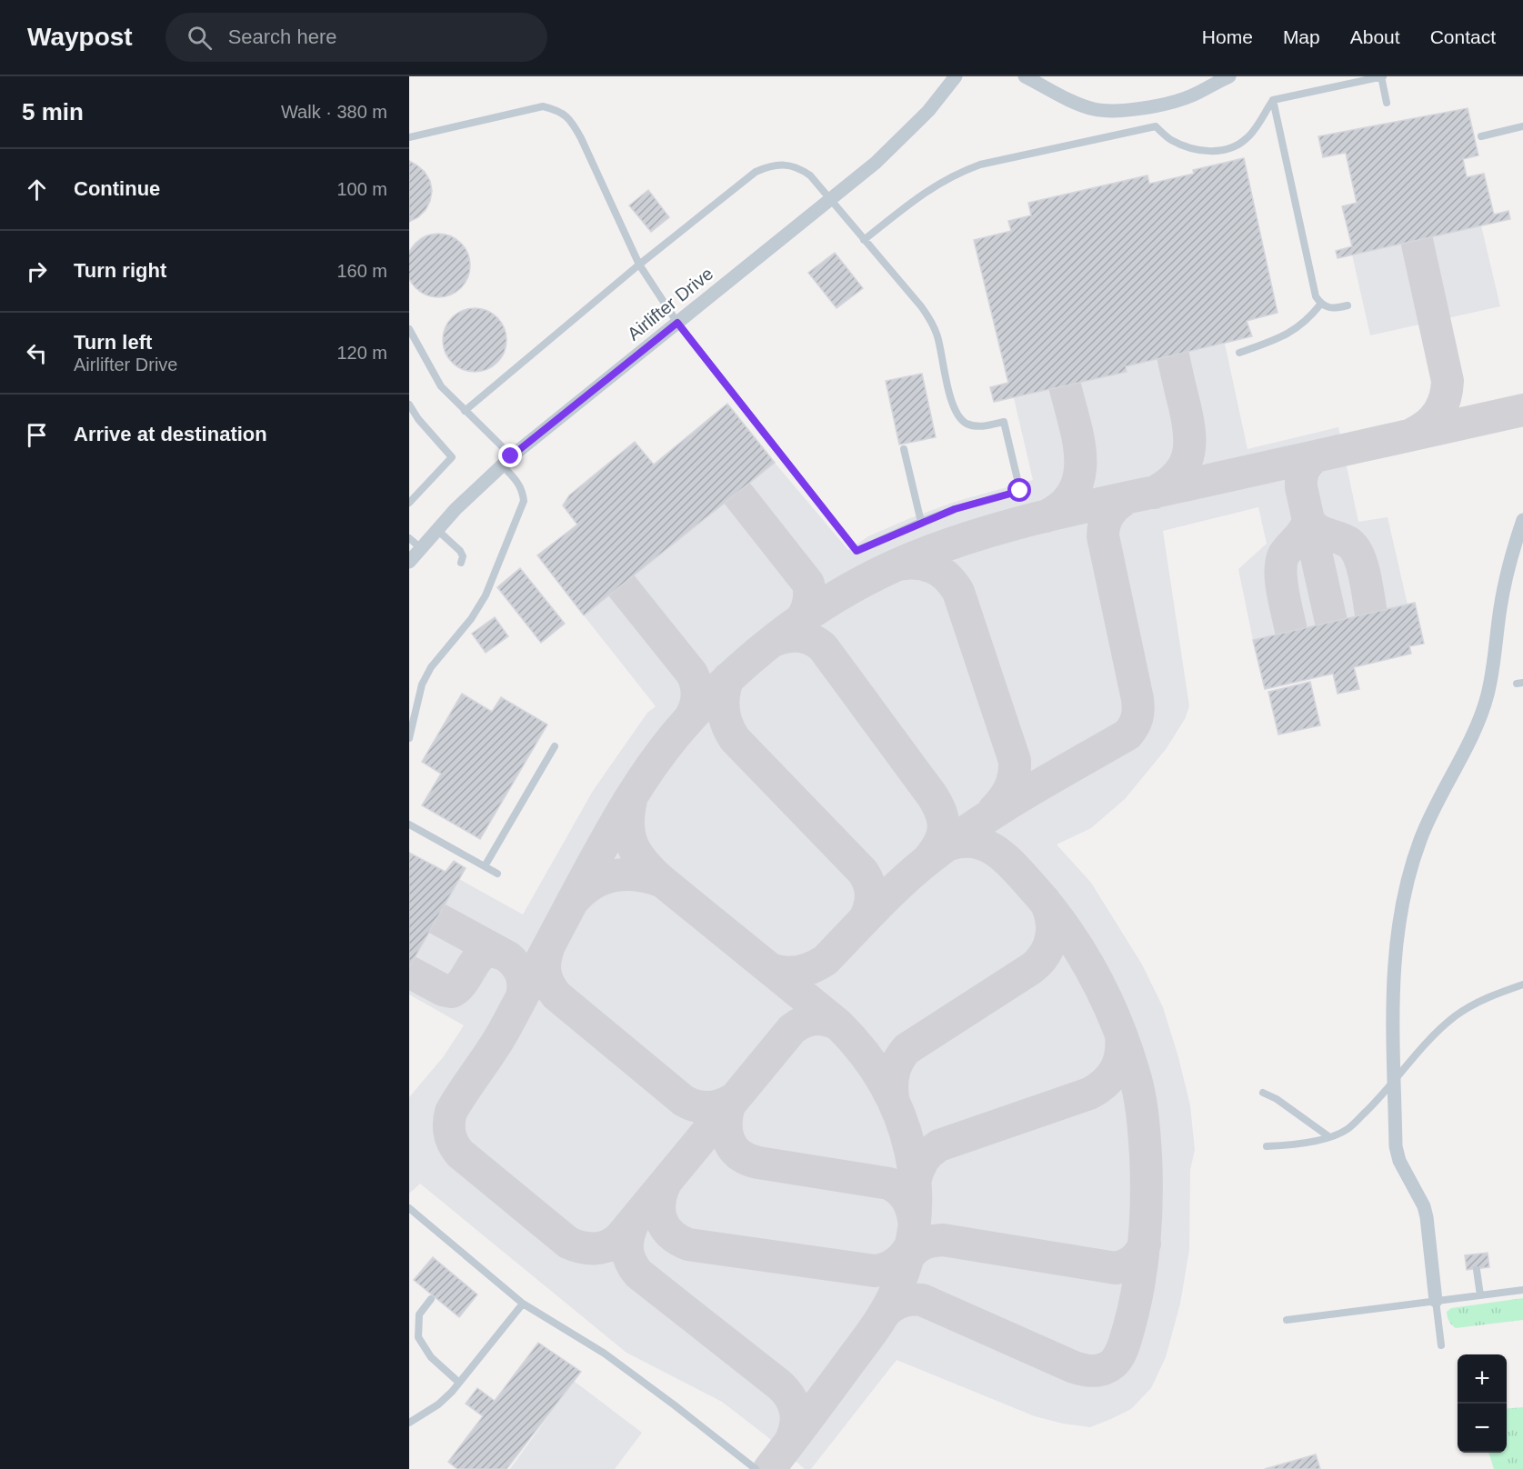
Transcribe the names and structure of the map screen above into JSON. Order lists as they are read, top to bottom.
{
  "streets": {
    "street": ["Airlifter Drive"]
  },
  "page": {
    "header": "Waypost",
    "search": "Search here",
    "nav": [
      "Home",
      "Map",
      "About",
      "Contact"
    ],
    "heading": ["5 min", "Walk · 380 m"],
    "list": [
      ["Continue", "100 m"],
      ["Turn right", "160 m"],
      ["Turn left", "Airlifter Drive", "120 m"],
      "Arrive at destination"
    ],
    "map_buttons": ["+", "−"]
  }
}
